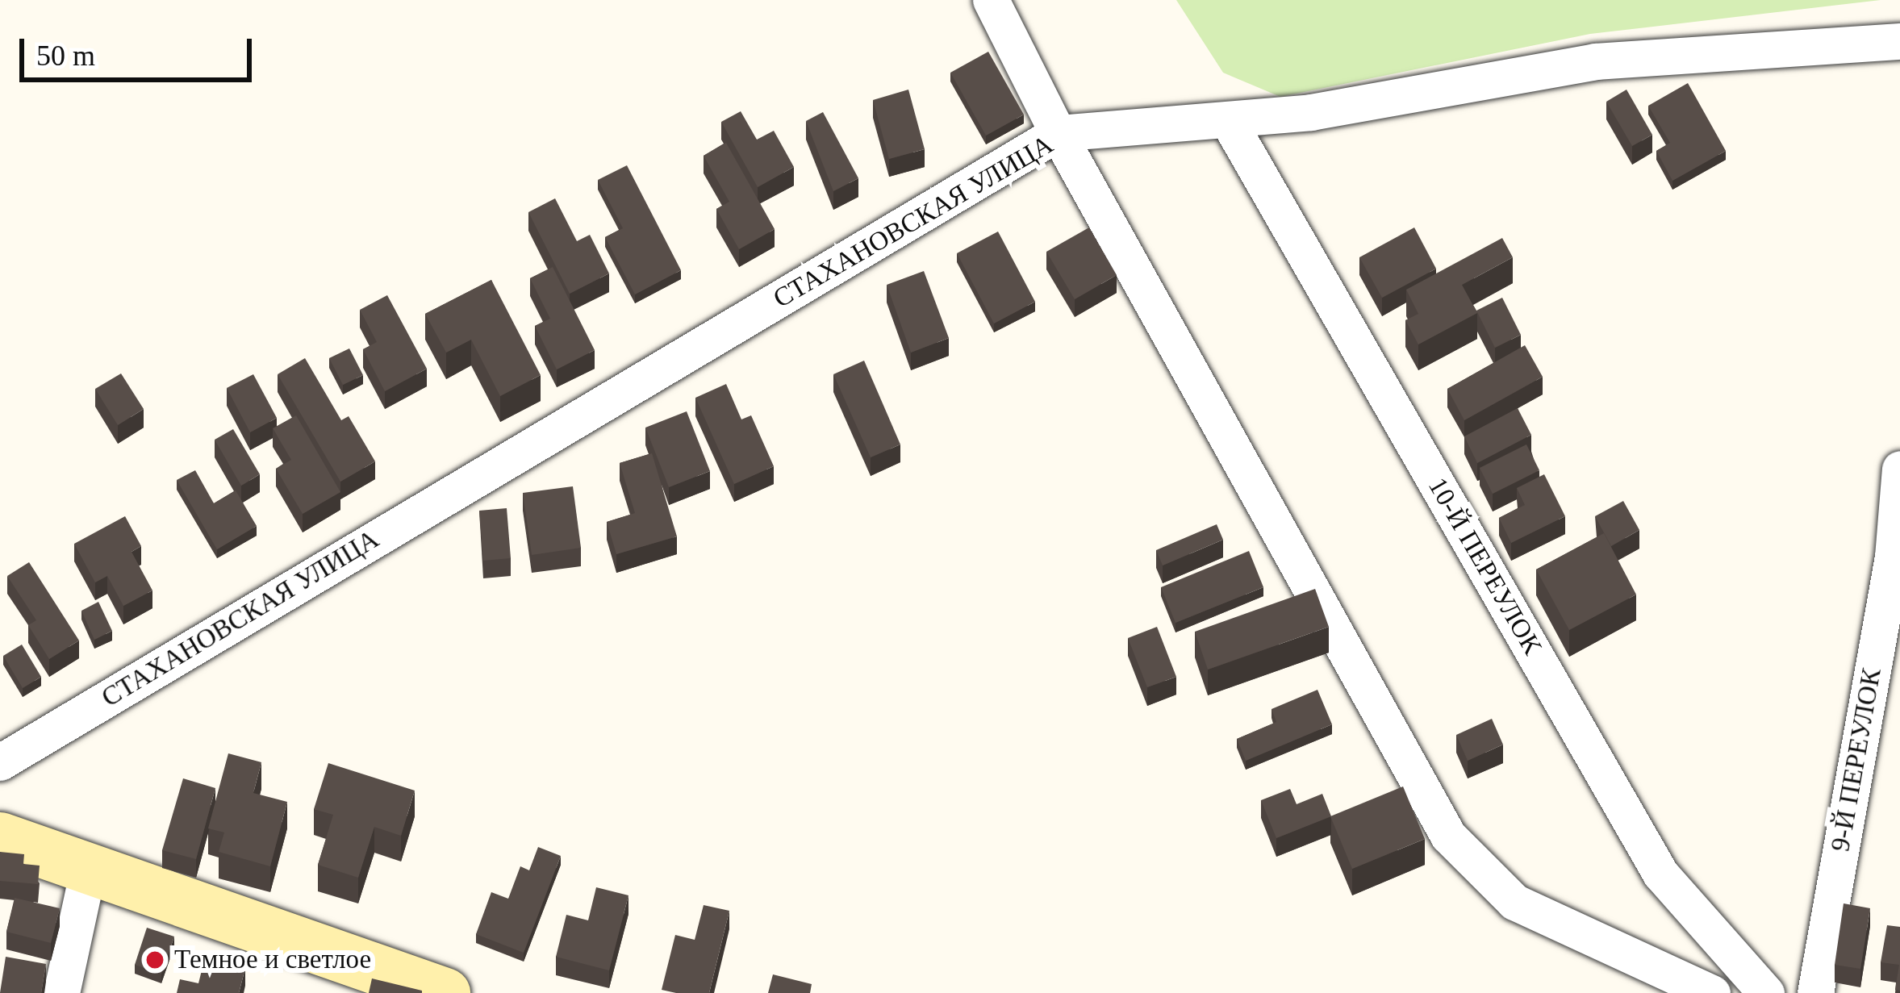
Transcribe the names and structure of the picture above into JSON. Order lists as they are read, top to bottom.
{
  "streets": {
    "street": ["СТАХАНОВСКАЯ УЛИЦА", "10-Й ПЕРЕУЛОК", "9-Й ПЕРЕУЛОК"]
  },
  "places": ["Темное и светлое"],
  "scale_bar": "50 m"
}
